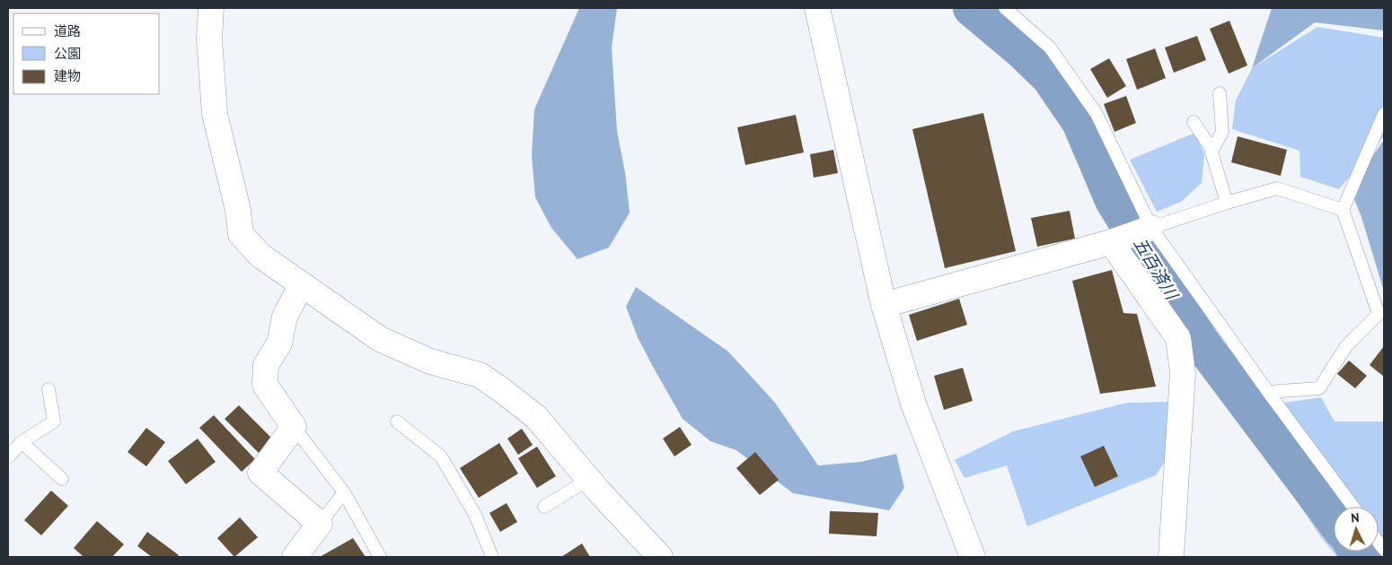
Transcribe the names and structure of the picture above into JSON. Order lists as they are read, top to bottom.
{
  "water": ["五百済川"],
  "legend": ["道路", "公園", "建物"],
  "north": "top"
}
